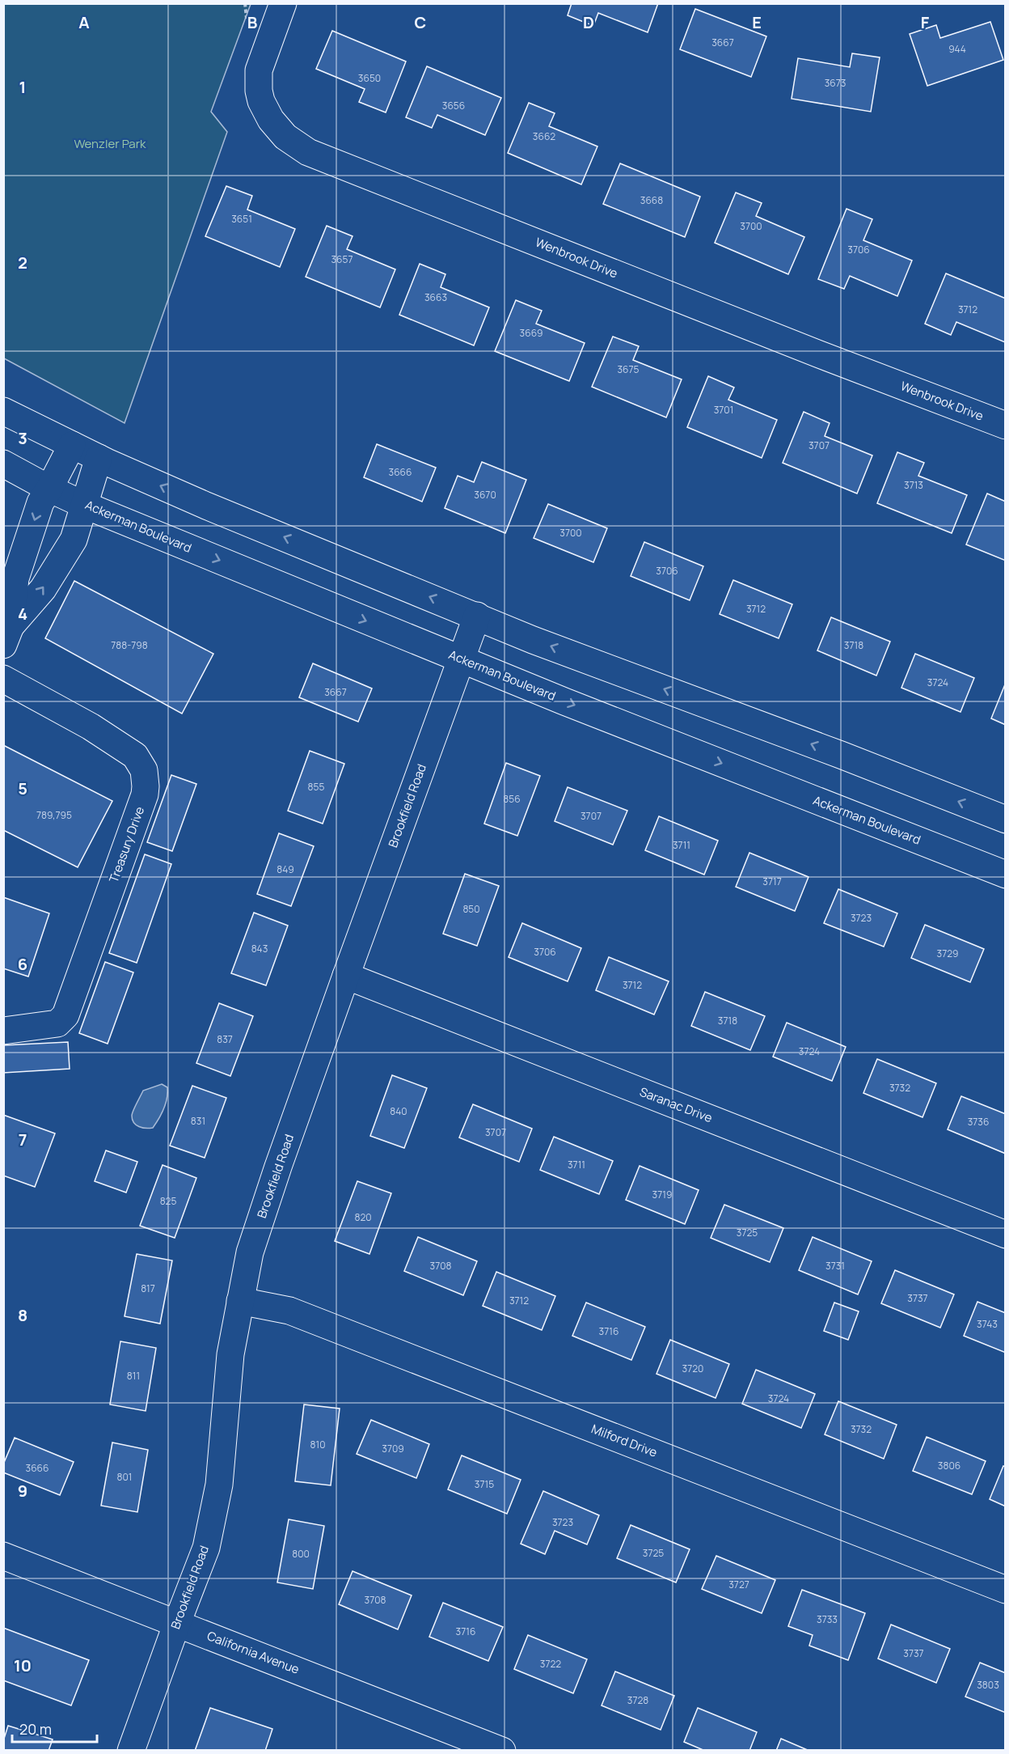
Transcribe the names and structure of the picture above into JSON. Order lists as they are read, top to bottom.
{
  "streets": {
    "street": [
      "Wenbrook Drive",
      "Ackerman Boulevard",
      "Brookfield Road",
      "Treasury Drive",
      "Saranac Drive",
      "Milford Drive",
      "California Avenue"
    ]
  },
  "crossings": [
    ["Ackerman Boulevard", "Brookfield Road"],
    ["Brookfield Road", "Saranac Drive"],
    ["Brookfield Road", "Milford Drive"],
    ["Brookfield Road", "California Avenue"]
  ],
  "parks": ["Wenzler Park"],
  "house_numbers": [
    "3667",
    "944",
    "3650",
    "3673",
    "3656",
    "3662",
    "3668",
    "3651",
    "3700",
    "3706",
    "3657",
    "3663",
    "3712",
    "3669",
    "3675",
    "3701",
    "3707",
    "3666",
    "3713",
    "3670",
    "3700",
    "3706",
    "3712",
    "788-798",
    "3718",
    "3724",
    "3667",
    "855",
    "856",
    "789,795",
    "3707",
    "3711",
    "849",
    "3717",
    "850",
    "3723",
    "843",
    "3706",
    "3729",
    "3712",
    "3718",
    "837",
    "3724",
    "3732",
    "840",
    "831",
    "3736",
    "3707",
    "3711",
    "3719",
    "825",
    "820",
    "3725",
    "3708",
    "3731",
    "817",
    "3737",
    "3712",
    "3743",
    "3716",
    "3720",
    "811",
    "3724",
    "3732",
    "810",
    "3709",
    "3806",
    "3666",
    "801",
    "3715",
    "3723",
    "3725",
    "800",
    "3727",
    "3708",
    "3733",
    "3716",
    "3737",
    "3722",
    "3803",
    "3728"
  ],
  "scale_bar": "20 m",
  "grid": {
    "columns": [
      "A",
      "B",
      "C",
      "D",
      "E",
      "F"
    ],
    "rows": [
      "1",
      "2",
      "3",
      "4",
      "5",
      "6",
      "7",
      "8",
      "9",
      "10"
    ]
  }
}
